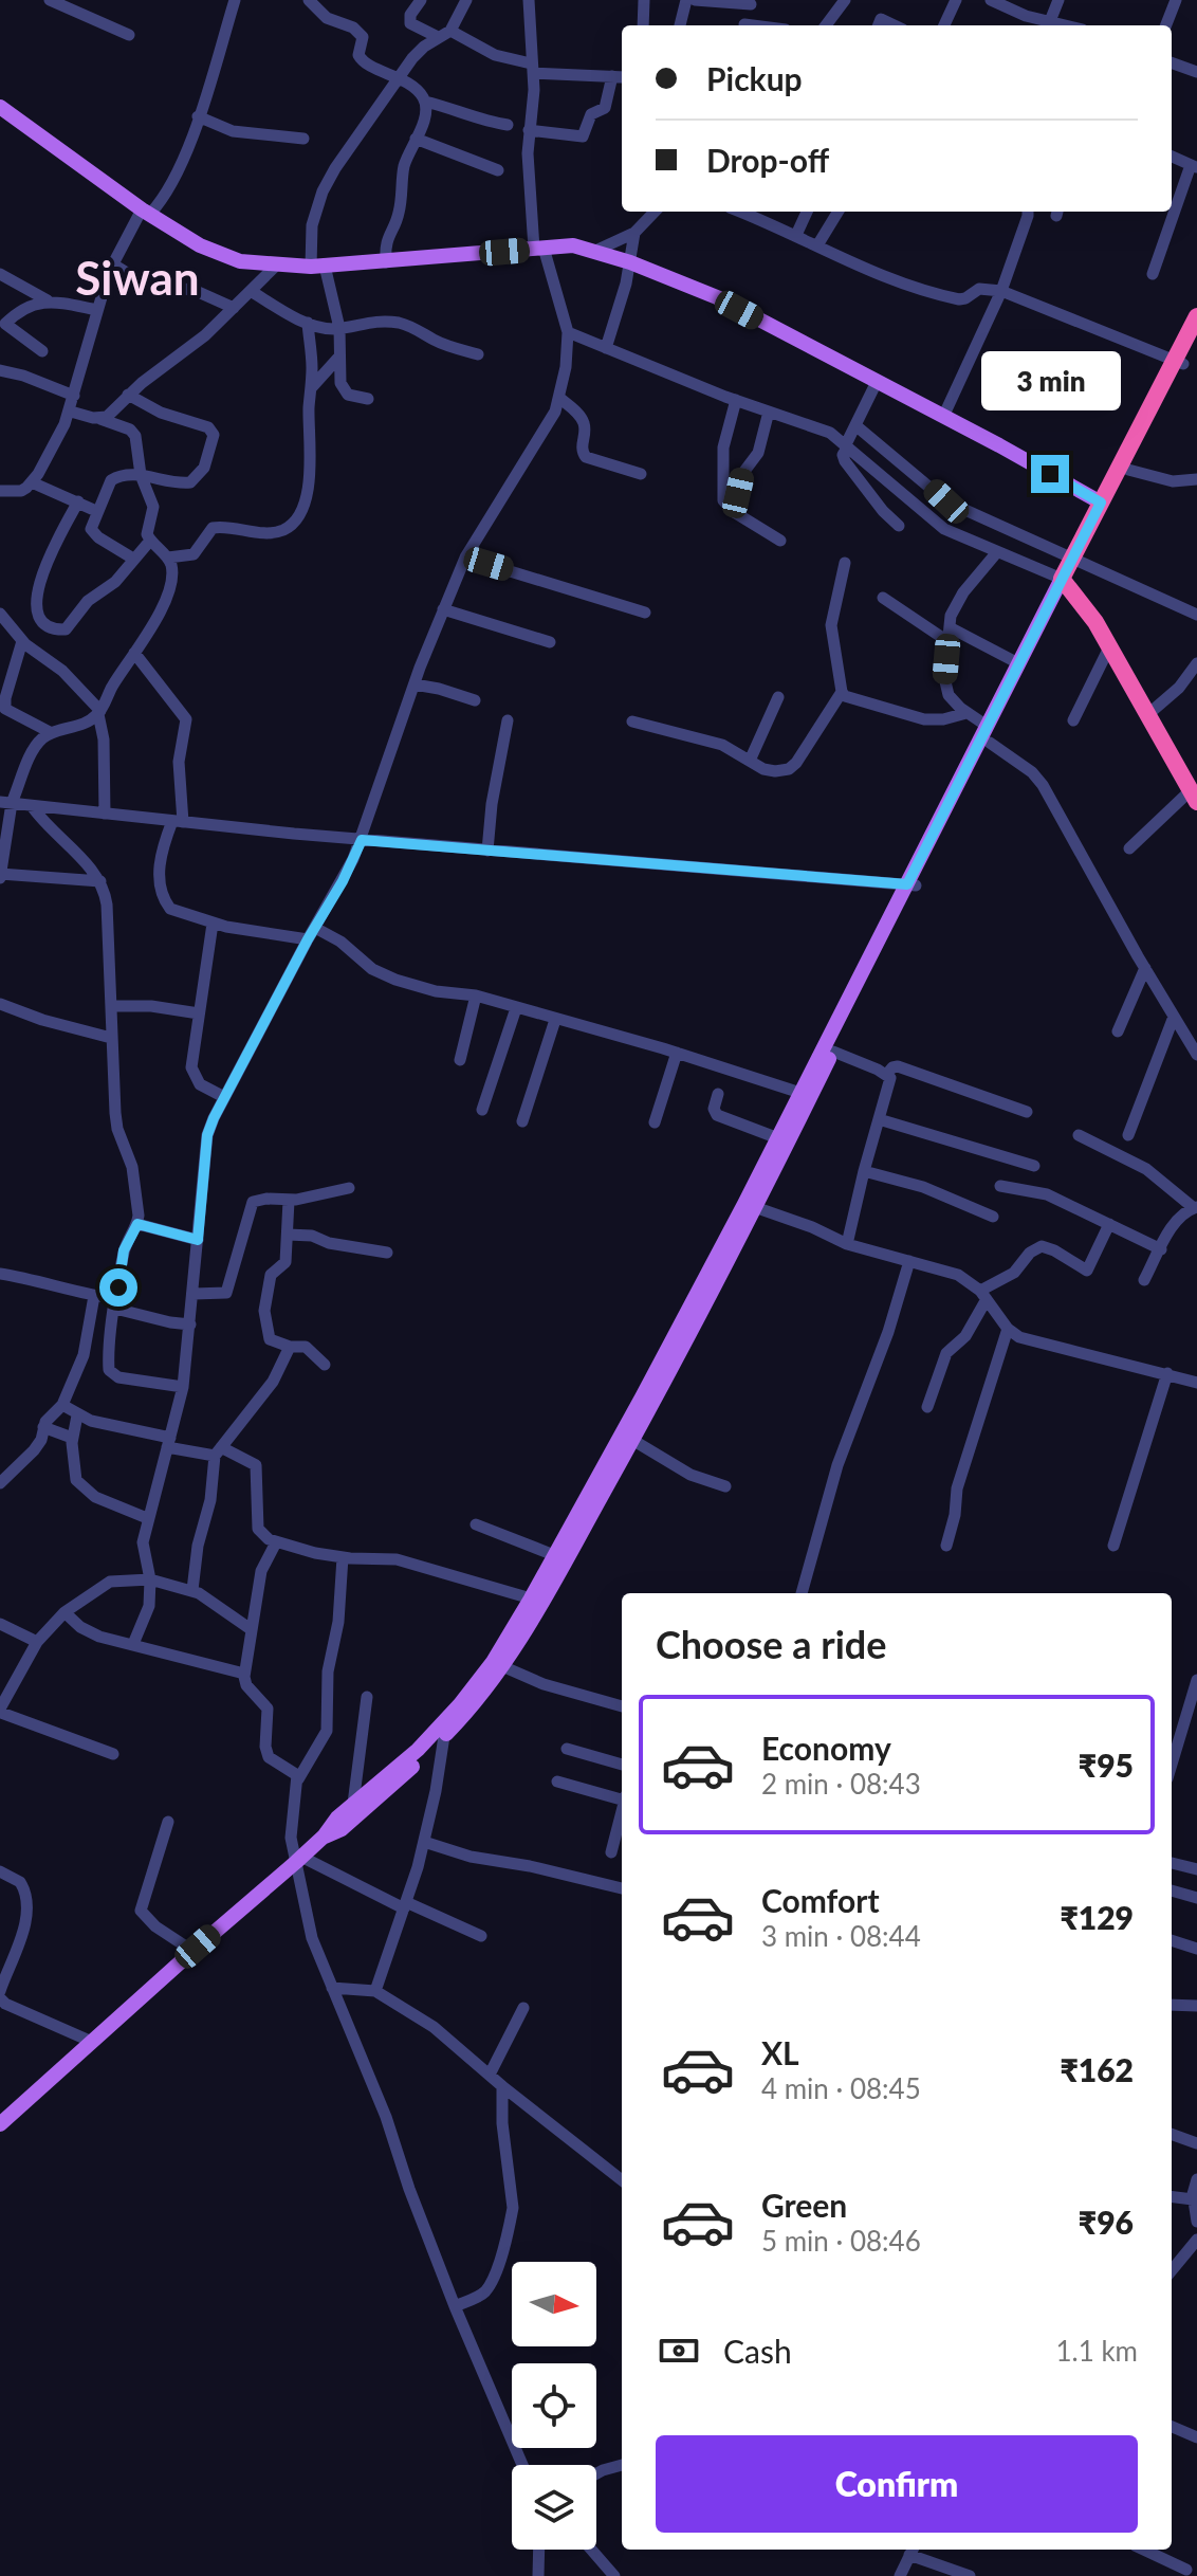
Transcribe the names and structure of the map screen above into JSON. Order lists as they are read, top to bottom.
{
  "districts": ["Siwan"],
  "north": "right",
  "page": {
    "banner": ["Pickup", "Drop-off"],
    "bubble": "3 min",
    "heading": "Choose a ride",
    "list": [
      {
        "name": "Economy",
        "note": "2 min · 08:43",
        "value": "₹95"
      },
      {
        "name": "Comfort",
        "note": "3 min · 08:44",
        "value": "₹129"
      },
      {
        "name": "XL",
        "note": "4 min · 08:45",
        "value": "₹162"
      },
      {
        "name": "Green",
        "note": "5 min · 08:46",
        "value": "₹96"
      }
    ],
    "pay": ["Cash", "1.1 km"],
    "buttons": "Confirm"
  }
}
